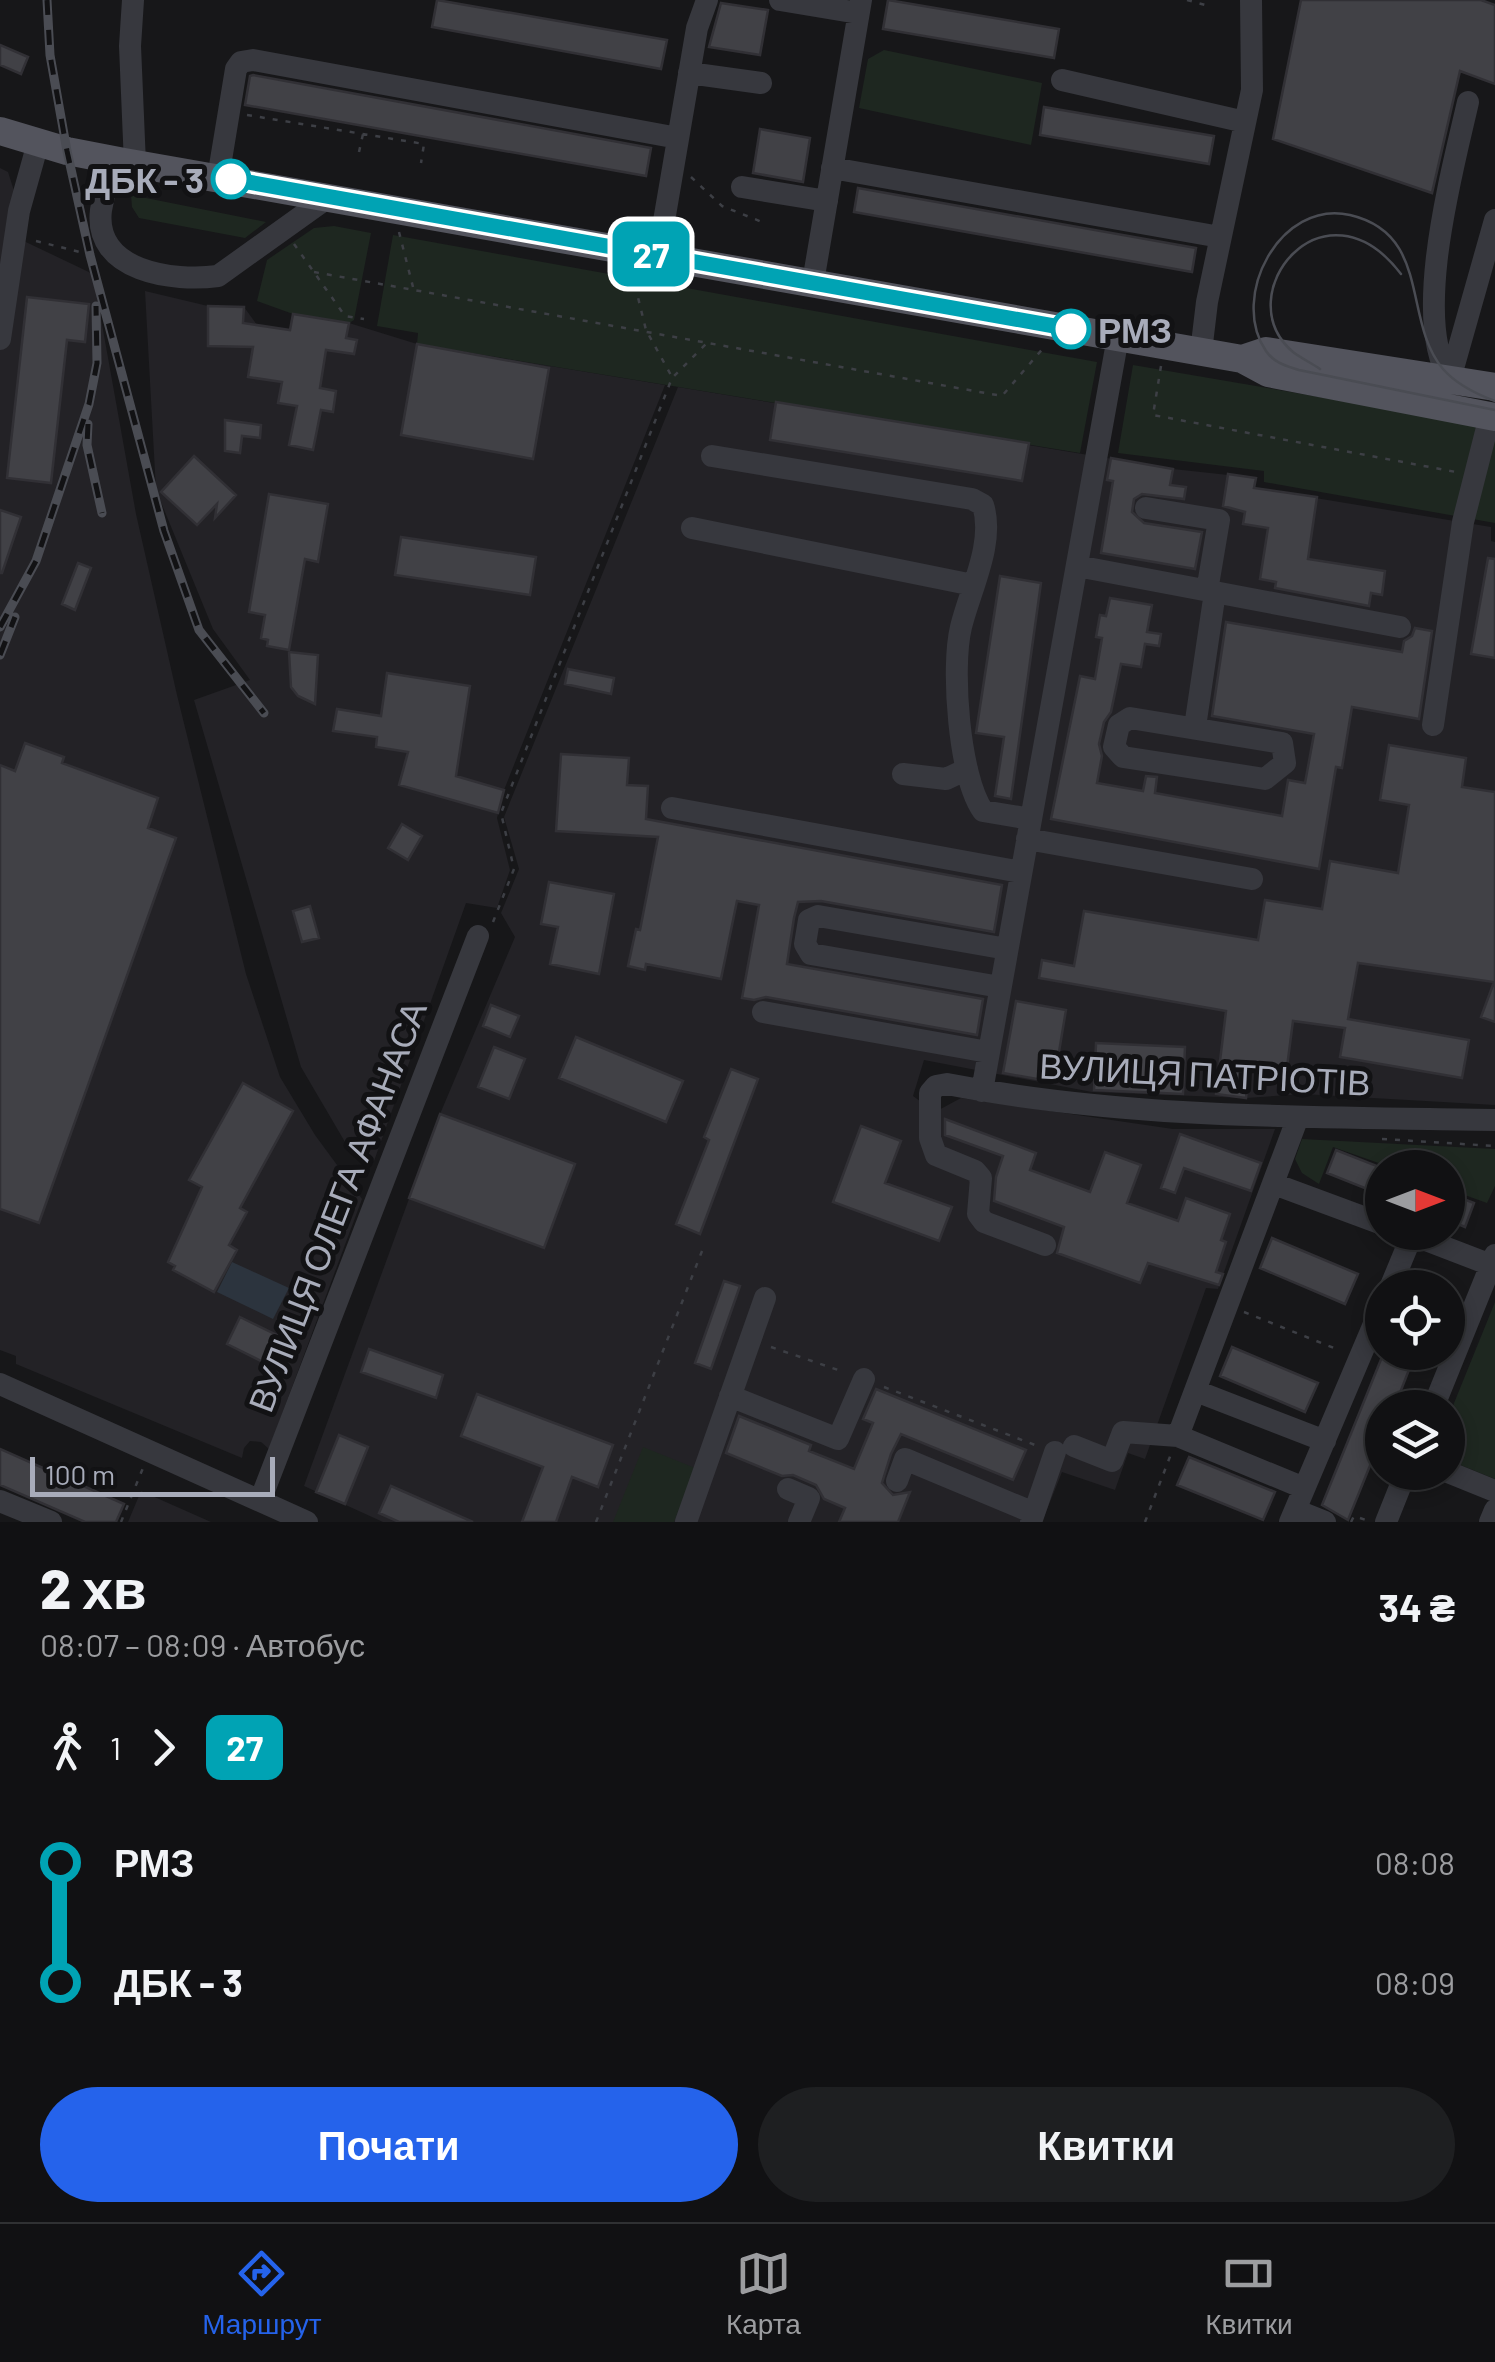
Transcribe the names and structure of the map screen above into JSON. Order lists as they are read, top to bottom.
{
  "streets": {
    "street": ["ВУЛИЦЯ ПАТРІОТІВ", "ВУЛИЦЯ ОЛЕГА АФАНАСА"]
  },
  "places": ["ДБК - 3", "РМЗ"],
  "lines": ["bus line 27"],
  "scale_bar": "100 m",
  "north": "right",
  "page": {
    "on_map": "27",
    "scale": "100 m",
    "heading": ["2 хв", "08:07 – 08:09 · Автобус", "34 ₴"],
    "legs": ["1", "27"],
    "list": [
      {
        "name": "РМЗ",
        "value": "08:08"
      },
      {
        "name": "ДБК - 3",
        "value": "08:09"
      }
    ],
    "buttons": ["Почати", "Квитки"],
    "tabs": ["Маршрут", "Карта", "Квитки"]
  }
}
